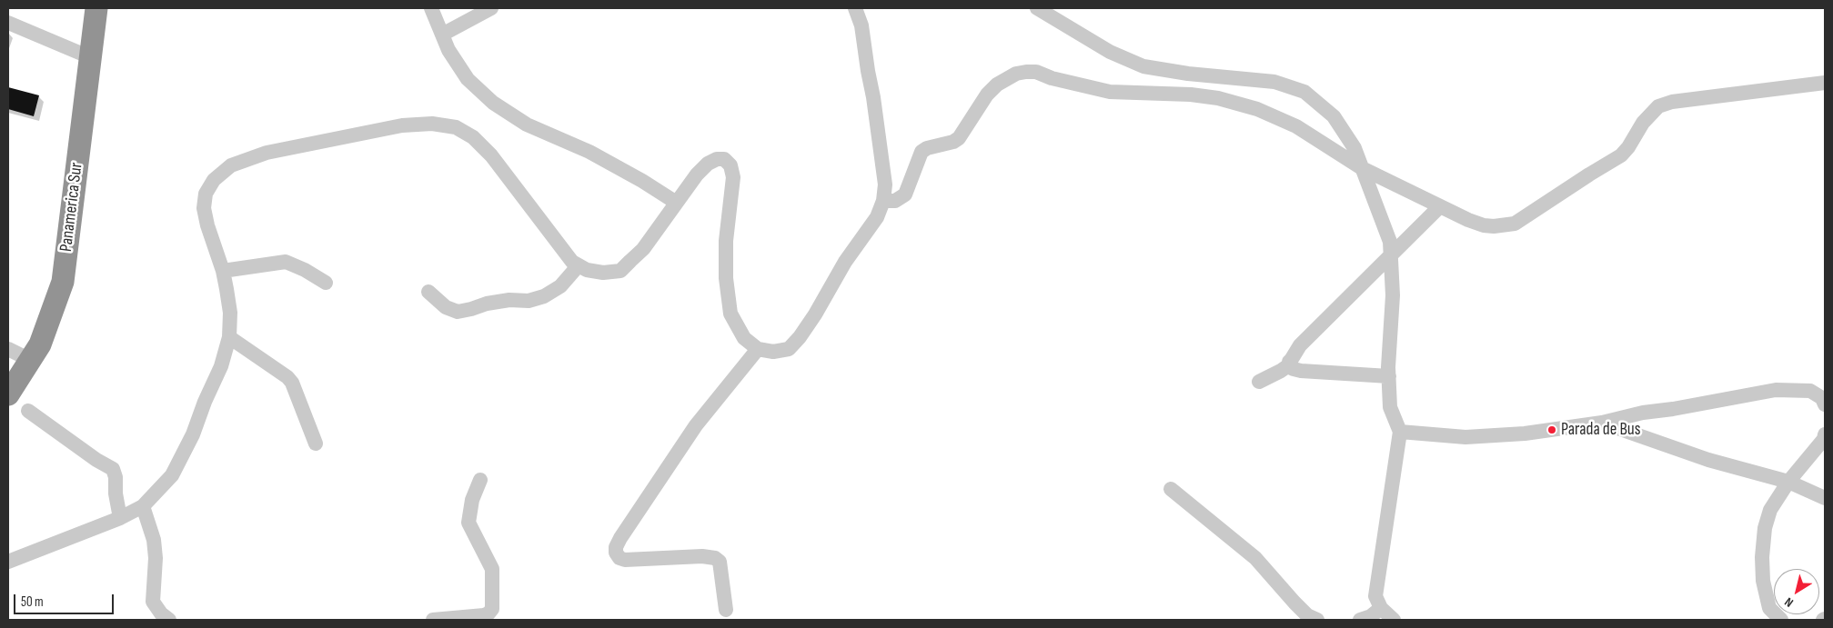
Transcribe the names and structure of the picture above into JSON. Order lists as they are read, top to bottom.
{
  "streets": {
    "highway": ["Panamerica Sur"]
  },
  "places": ["Parada de Bus"],
  "scale_bar": "50 m",
  "north": "bottom left"
}
